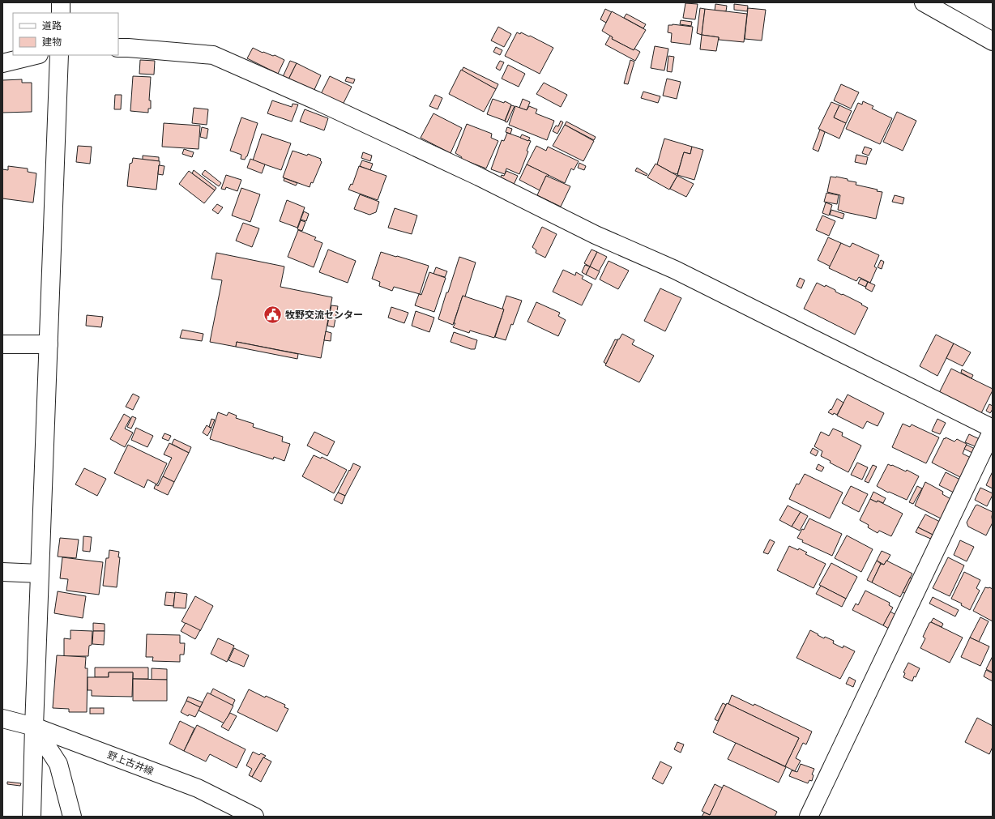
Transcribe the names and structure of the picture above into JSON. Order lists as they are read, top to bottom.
{
  "streets": {
    "street": ["野上古井線"]
  },
  "places": {
    "public building": ["牧野交流センター"]
  },
  "legend": ["道路", "建物"]
}
